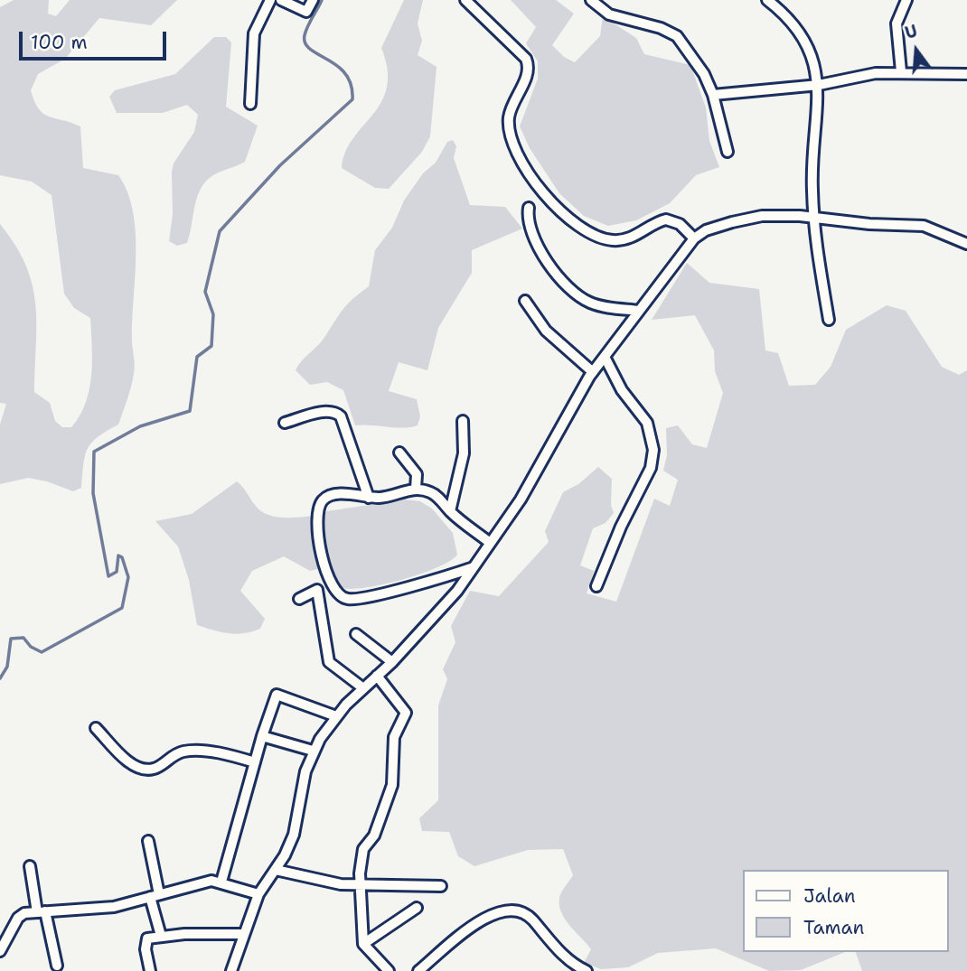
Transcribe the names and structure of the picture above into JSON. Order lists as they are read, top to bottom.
{
  "legend": ["Jalan", "Taman"],
  "scale_bar": "100 m",
  "north": "top"
}
